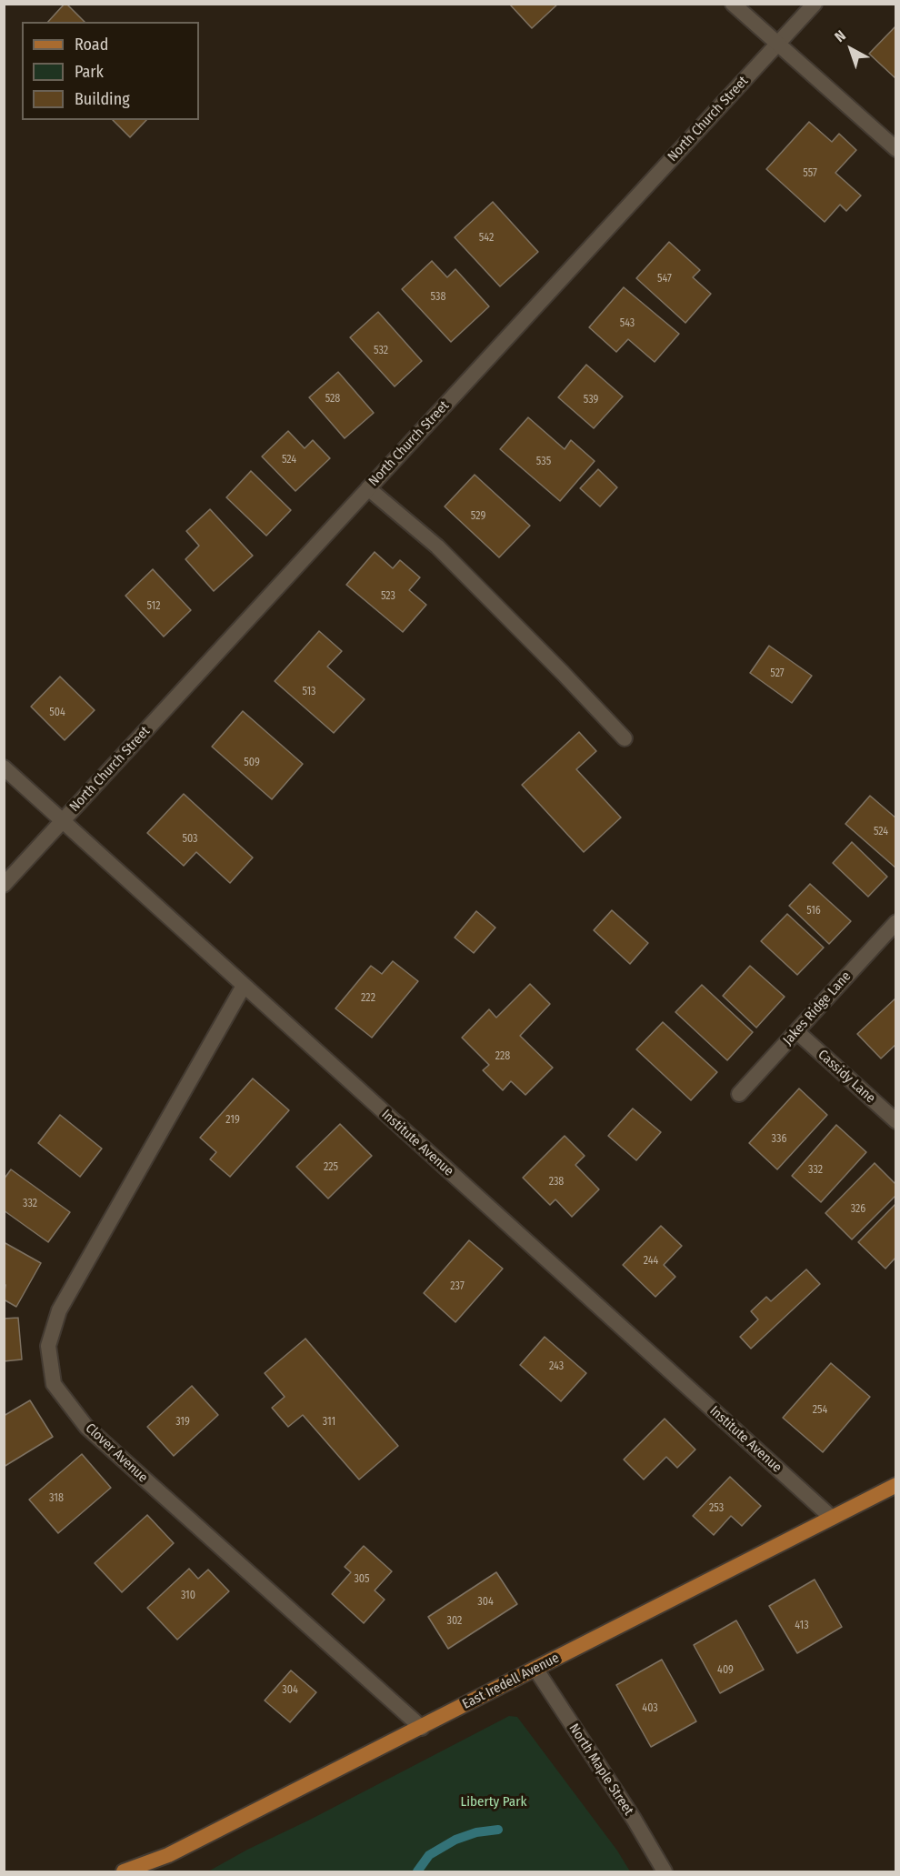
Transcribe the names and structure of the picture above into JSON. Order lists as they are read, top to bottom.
{
  "streets": {
    "main road": ["East Iredell Avenue"],
    "street": [
      "North Church Street",
      "Jakes Ridge Lane",
      "Cassidy Lane",
      "Institute Avenue",
      "Clover Avenue",
      "North Maple Street"
    ]
  },
  "crossings": [
    ["North Church Street", "Institute Avenue"],
    ["Jakes Ridge Lane", "Cassidy Lane"],
    ["Institute Avenue", "Clover Avenue"],
    ["Institute Avenue", "East Iredell Avenue"],
    ["Clover Avenue", "East Iredell Avenue"],
    ["East Iredell Avenue", "North Maple Street"]
  ],
  "parks": ["Liberty Park"],
  "house_numbers": [
    "557",
    "542",
    "547",
    "538",
    "543",
    "532",
    "528",
    "539",
    "524",
    "535",
    "529",
    "523",
    "512",
    "527",
    "513",
    "504",
    "509",
    "524",
    "503",
    "516",
    "222",
    "228",
    "219",
    "336",
    "225",
    "332",
    "238",
    "332",
    "326",
    "244",
    "237",
    "243",
    "254",
    "319",
    "311",
    "318",
    "253",
    "305",
    "310",
    "304",
    "302",
    "413",
    "409",
    "304",
    "403"
  ],
  "legend": ["Road", "Park", "Building"],
  "north": "top left"
}
